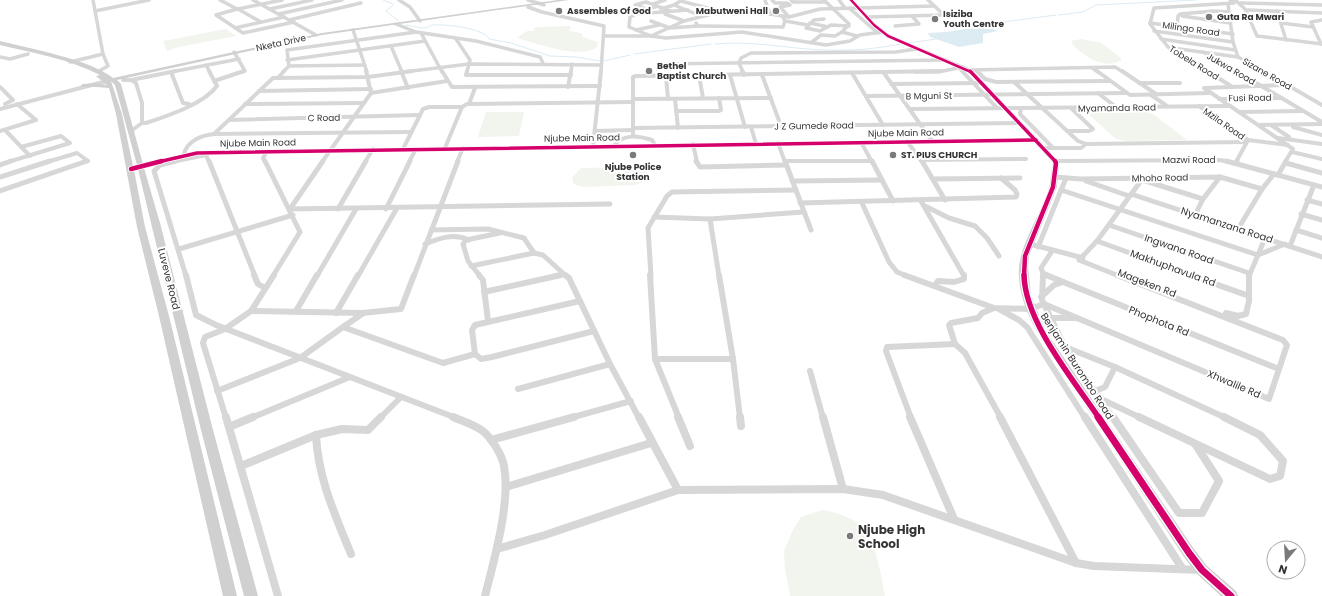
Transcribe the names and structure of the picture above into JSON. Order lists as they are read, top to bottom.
{
  "streets": {
    "street": [
      "Milingo Road",
      "Nketa Drive",
      "Tobela Road",
      "Jukwa Road",
      "Sizane Road",
      "B Mguni St",
      "Fusi Road",
      "Myamanda Road",
      "C Road",
      "Mzila Road",
      "J Z Gumede Road",
      "Njube Main Road",
      "Mazwi Road",
      "Mhoho Road",
      "Nyamanzana Road",
      "Ingwana Road",
      "Makhuphavula Rd",
      "Luveve Road",
      "Mageken Rd",
      "Phophota Rd",
      "Benjamin Burombo Road",
      "Xhwalile Rd"
    ]
  },
  "crossings": [
    ["Milingo Road", "Tobela Road"],
    ["Milingo Road", "Sizane Road"],
    ["Nketa Drive", "Luveve Road"],
    ["Jukwa Road", "Fusi Road"],
    ["Myamanda Road", "Mzila Road"],
    ["Mzila Road", "Mazwi Road"],
    ["Njube Main Road", "Luveve Road"],
    ["Mazwi Road", "Benjamin Burombo Road"],
    ["Mhoho Road", "Nyamanzana Road"],
    ["Mhoho Road", "Benjamin Burombo Road"],
    ["Makhuphavula Rd", "Mageken Rd"],
    ["Mageken Rd", "Benjamin Burombo Road"],
    ["Mageken Rd", "Xhwalile Rd"],
    ["Phophota Rd", "Xhwalile Rd"]
  ],
  "places": [
    "Assembles Of God",
    "Mabutweni Hall",
    "Guta Ra Mwari",
    "Isiziba Youth Centre",
    "Bethel Baptist Church",
    "Njube Police Station",
    "ST. PIUS CHURCH",
    "Njube High School"
  ],
  "north": "bottom"
}
